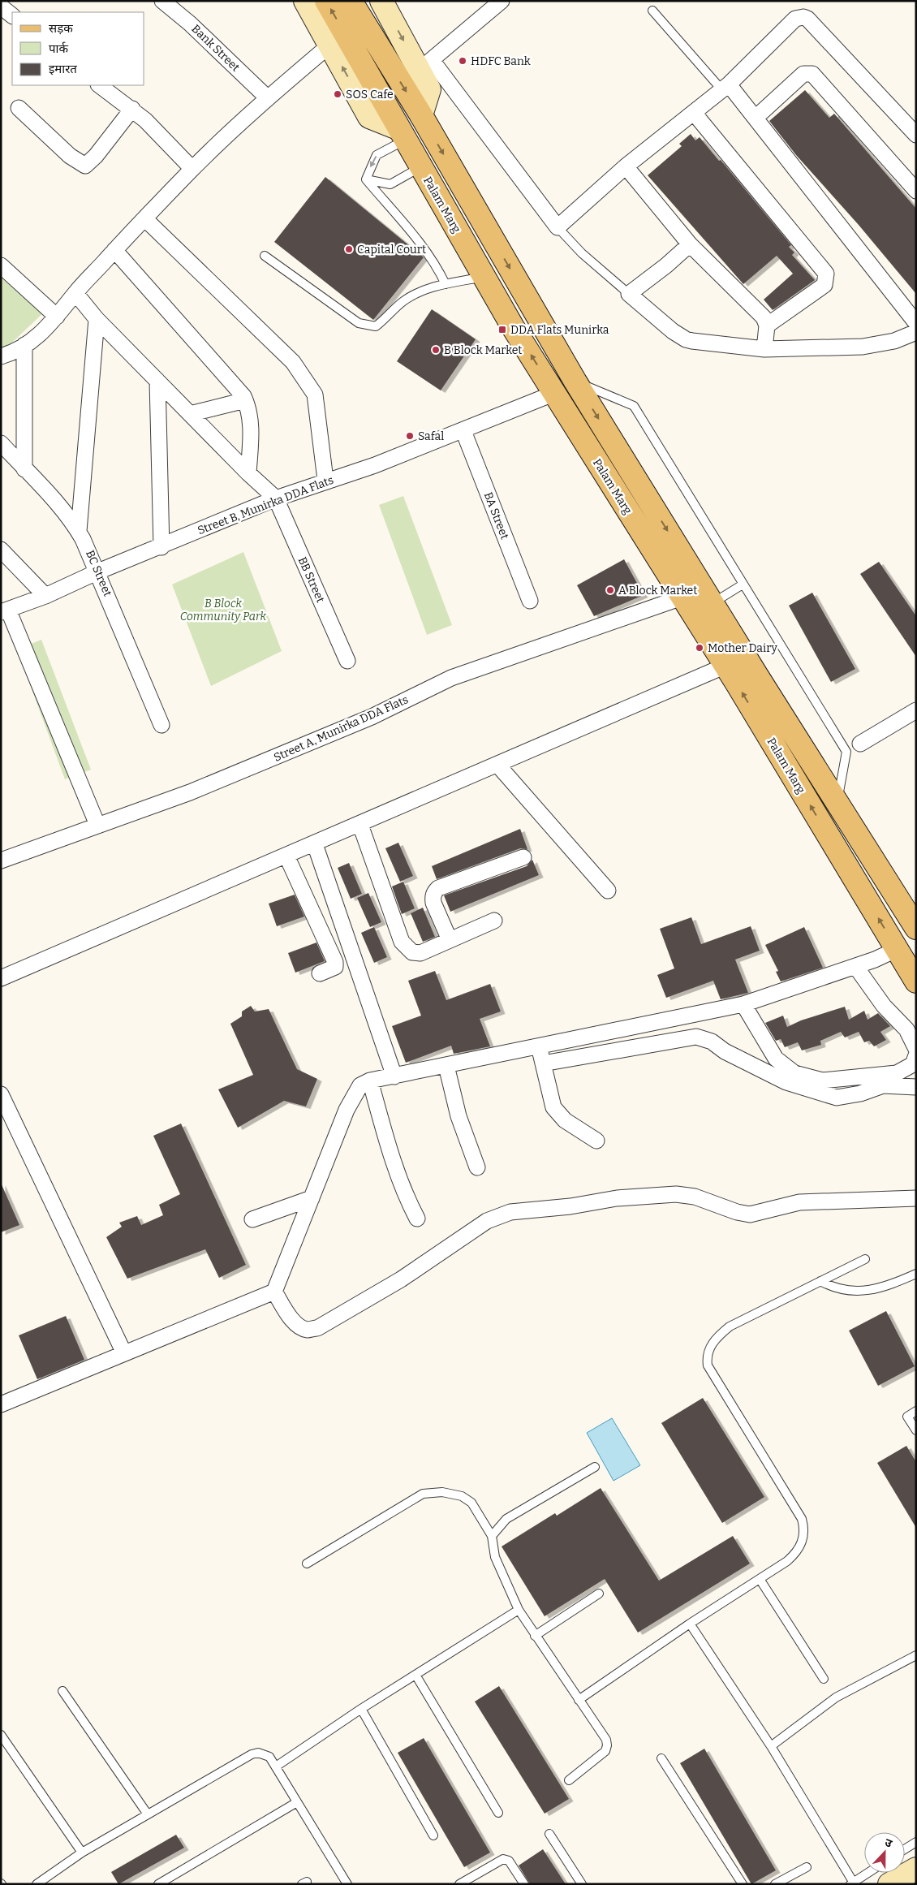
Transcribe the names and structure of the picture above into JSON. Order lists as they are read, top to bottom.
{
  "streets": {
    "main road": ["Palam Marg"],
    "street": [
      "Bank Street",
      "Street B, Munirka DDA Flats",
      "BA Street",
      "BC Street",
      "BB Street",
      "Street A, Munirka DDA Flats"
    ]
  },
  "crossings": [
    ["Palam Marg", "Street B, Munirka DDA Flats"],
    ["Palam Marg", "Street A, Munirka DDA Flats"],
    ["Street B, Munirka DDA Flats", "BA Street"],
    ["Street B, Munirka DDA Flats", "BC Street"],
    ["Street B, Munirka DDA Flats", "BB Street"]
  ],
  "parks": ["B Block Community Park"],
  "places": {
    "other": [
      "HDFC Bank",
      "SOS Cafe",
      "Capital Court",
      "B Block Market",
      "Safal",
      "A Block Market",
      "Mother Dairy"
    ],
    "transit": ["DDA Flats Munirka"]
  },
  "legend": ["सड़क", "पार्क", "इमारत"],
  "north": "top"
}
